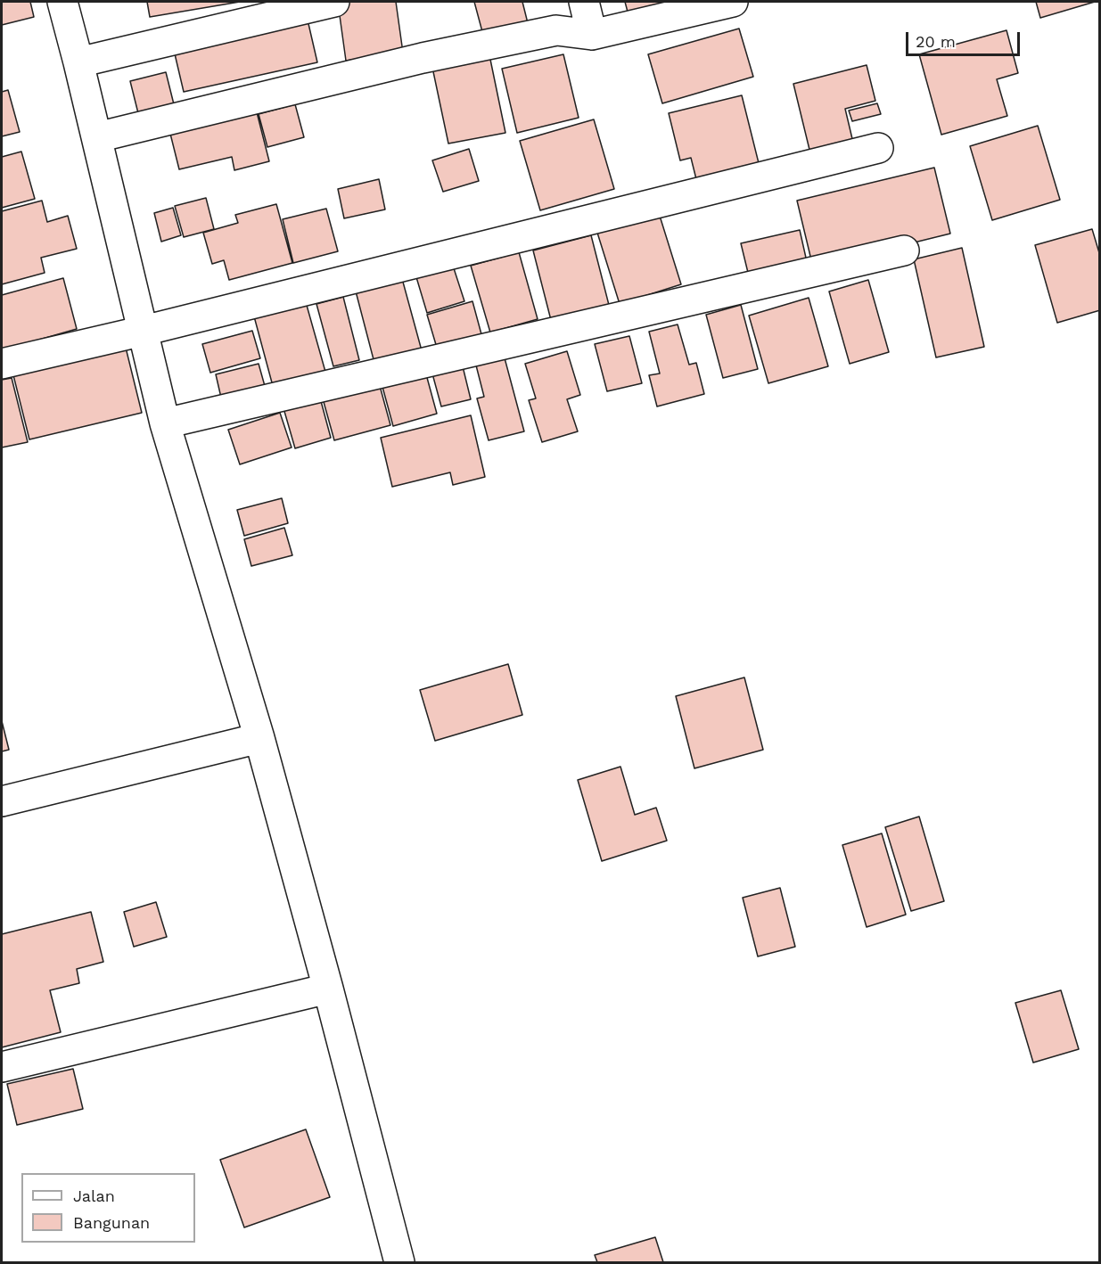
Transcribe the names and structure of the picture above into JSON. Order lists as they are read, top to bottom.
{
  "legend": ["Jalan", "Bangunan"],
  "scale_bar": "20 m"
}
